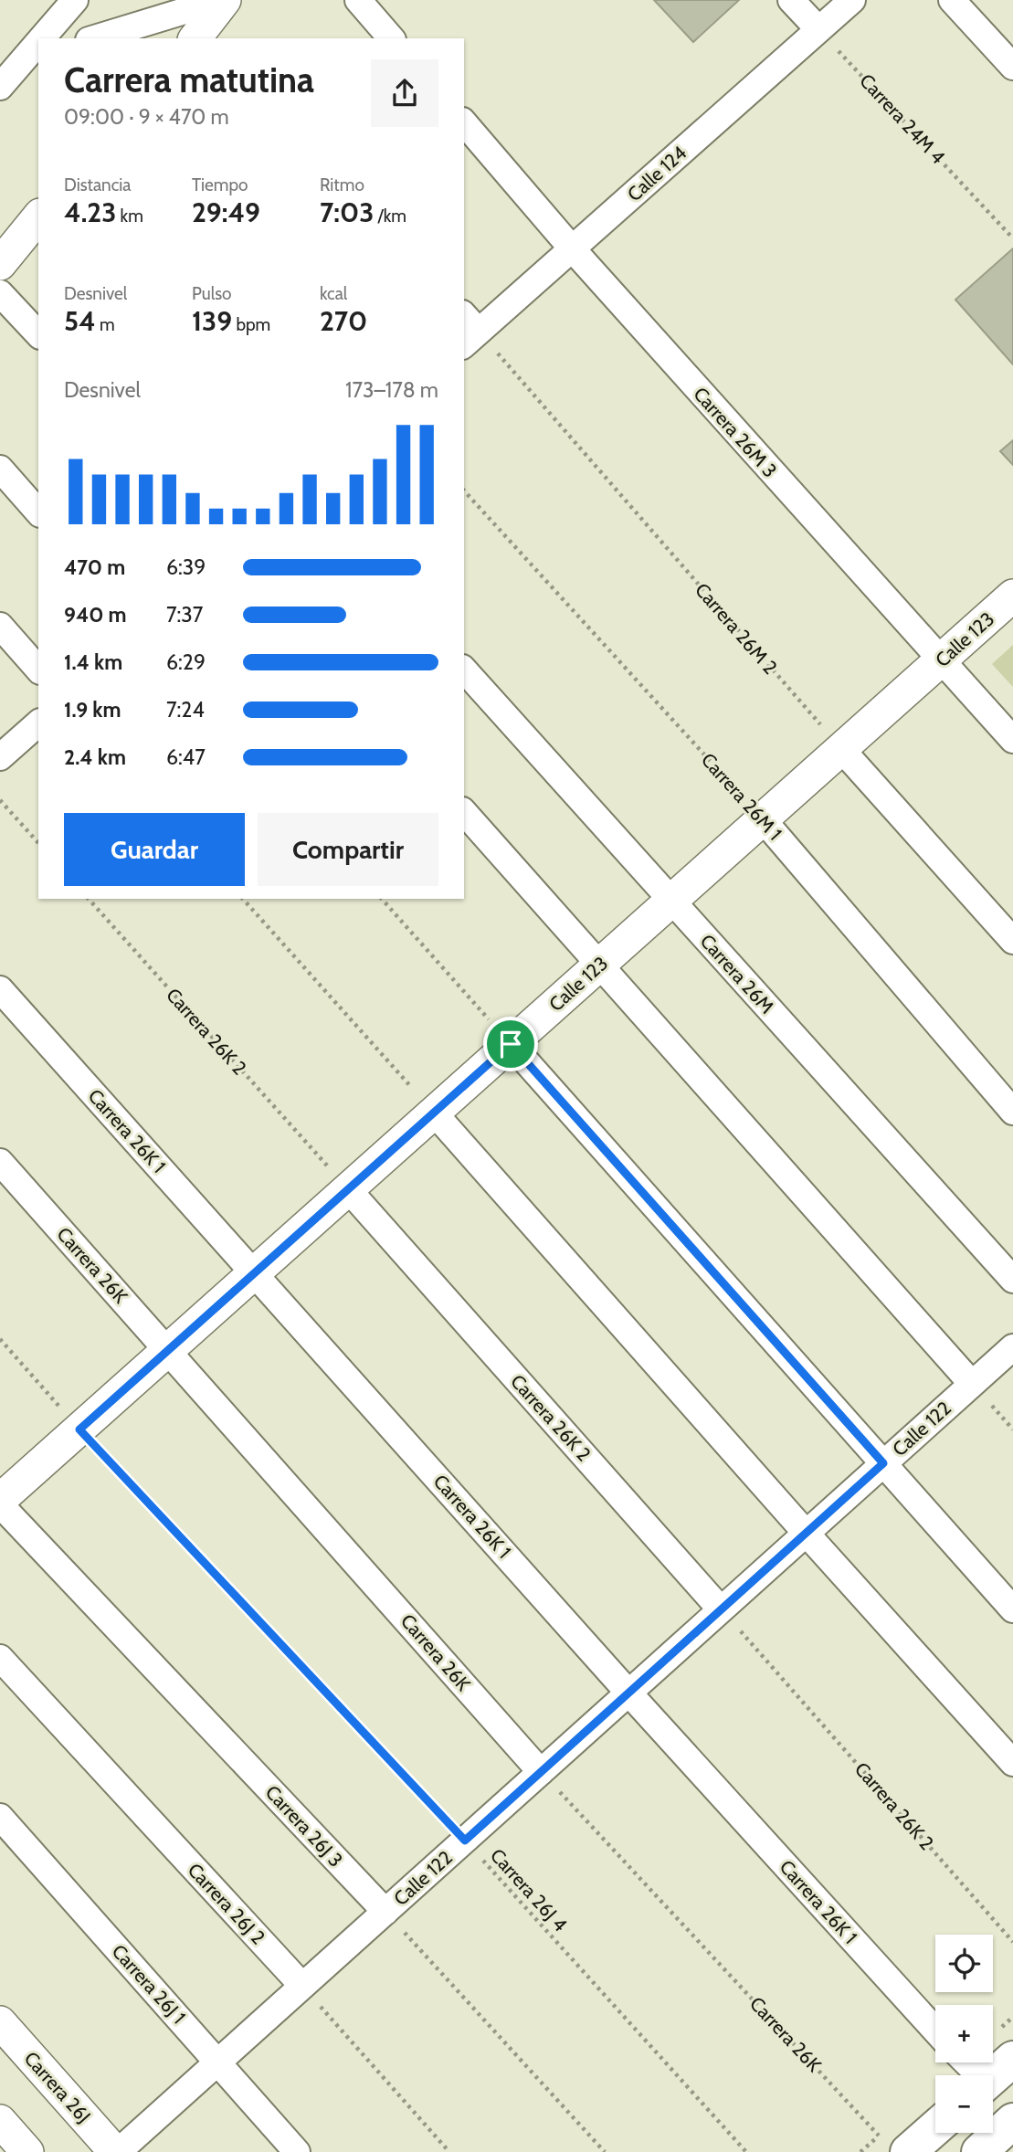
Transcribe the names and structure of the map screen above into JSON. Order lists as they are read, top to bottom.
{
  "streets": {
    "street": [
      "Calle 124",
      "Carrera 26M 3",
      "Calle 123",
      "Carrera 26M 1",
      "Carrera 26M",
      "Carrera 26K 2",
      "Carrera 26K 1",
      "Carrera 26K",
      "Calle 122",
      "Carrera 26J 3",
      "Carrera 26J 2",
      "Carrera 26J 1",
      "Carrera 26J"
    ],
    "path": ["Carrera 24M 4", "Carrera 26M 2", "Carrera 26J 4"]
  },
  "crossings": [
    ["Carrera 24M 4", "Calle 124"],
    ["Calle 124", "Carrera 26M 3"],
    ["Calle 124", "Carrera 26M 2"],
    ["Carrera 26M 3", "Calle 123"],
    ["Carrera 26M 2", "Calle 123"],
    ["Calle 123", "Carrera 26M 1"],
    ["Calle 123", "Carrera 26M"],
    ["Calle 123", "Carrera 26K 2"],
    ["Calle 123", "Carrera 26K 1"],
    ["Calle 123", "Carrera 26K"],
    ["Calle 123", "Carrera 26J 3"],
    ["Calle 123", "Carrera 26J 4"],
    ["Carrera 26K 2", "Calle 122"],
    ["Carrera 26K 1", "Calle 122"],
    ["Carrera 26K", "Calle 122"],
    ["Calle 122", "Carrera 26J 3"],
    ["Calle 122", "Carrera 26J 4"],
    ["Calle 122", "Carrera 26J 2"],
    ["Calle 122", "Carrera 26J 1"],
    ["Calle 122", "Carrera 26J"]
  ],
  "page": {
    "heading": ["Carrera matutina", "09:00 · 9 × 470 m"],
    "stats": [
      ["Distancia", "4.23 km"],
      ["Tiempo", "29:49"],
      ["Ritmo", "7:03 /km"],
      ["Desnivel", "54 m"],
      ["Pulso", "139 bpm"],
      ["kcal", "270"]
    ],
    "chart": ["Desnivel", "173–178 m"],
    "list": [
      {
        "name": "470 m",
        "note": "6:39"
      },
      {
        "name": "940 m",
        "note": "7:37"
      },
      {
        "name": "1.4 km",
        "note": "6:29"
      },
      {
        "name": "1.9 km",
        "note": "7:24"
      },
      {
        "name": "2.4 km",
        "note": "6:47"
      }
    ],
    "buttons": ["Guardar", "Compartir"],
    "map_buttons": ["+", "−"]
  }
}
